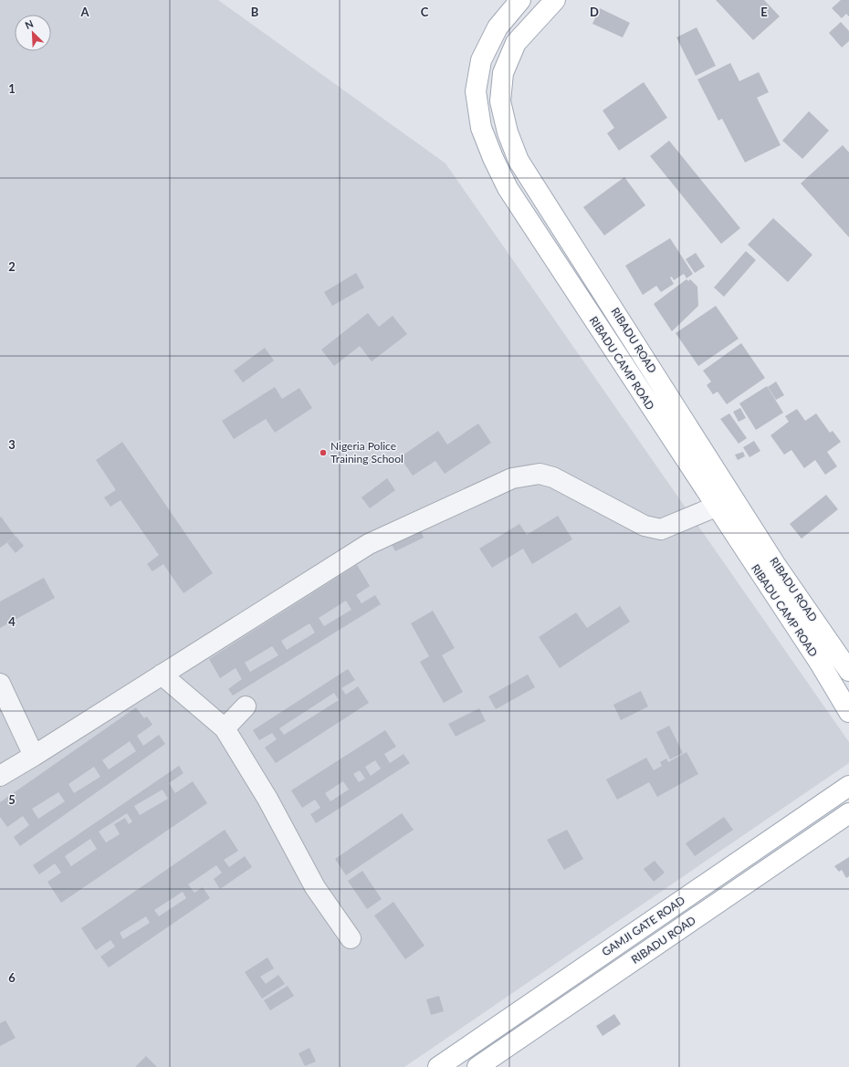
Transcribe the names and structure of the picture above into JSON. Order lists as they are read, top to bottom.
{
  "streets": {
    "main road": ["RIBADU ROAD", "RIBADU CAMP ROAD", "GAMJI GATE ROAD"]
  },
  "places": ["Nigeria Police Training School"],
  "north": "top left",
  "grid": {
    "columns": [
      "A",
      "B",
      "C",
      "D",
      "E"
    ],
    "rows": [
      "1",
      "2",
      "3",
      "4",
      "5",
      "6"
    ]
  }
}
